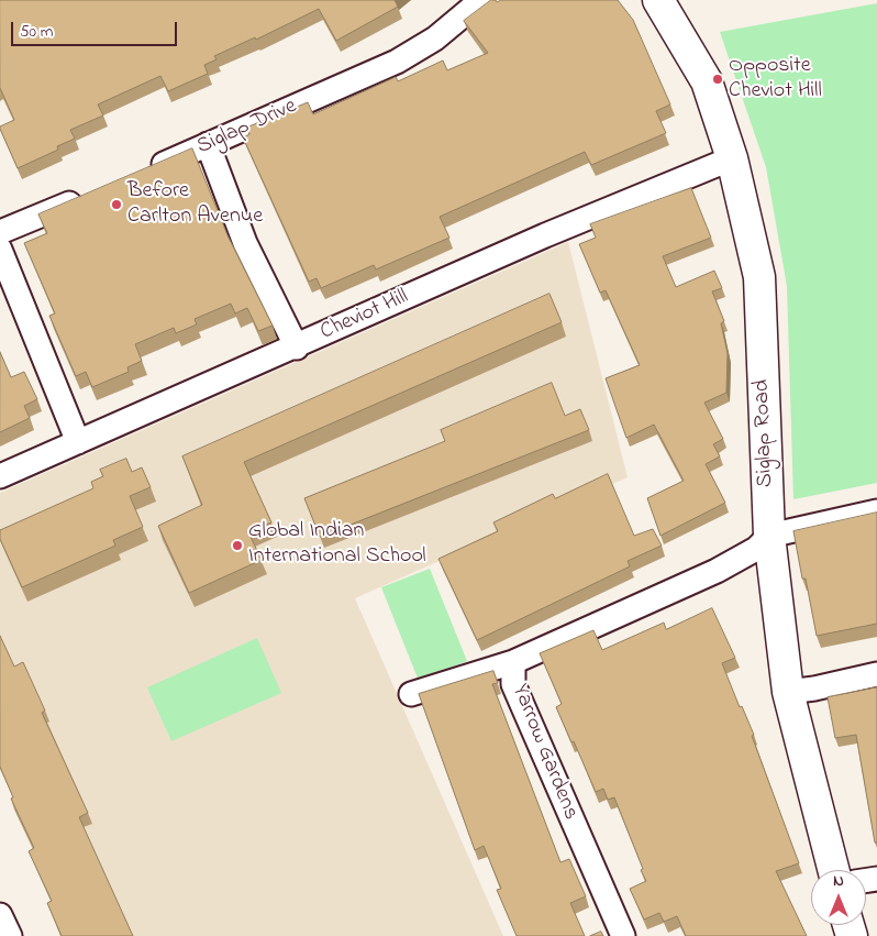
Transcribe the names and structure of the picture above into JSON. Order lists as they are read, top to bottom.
{
  "streets": {
    "main road": ["Siglap Road"],
    "street": ["Siglap Drive", "Cheviot Hill", "Yarrow Gardens"]
  },
  "crossings": [
    ["Cheviot Hill", "Siglap Road"],
    ["Siglap Road", "Yarrow Gardens"]
  ],
  "places": ["Opposite Cheviot Hill", "Before Carlton Avenue", "Global Indian International School"],
  "scale_bar": "50 m",
  "north": "top"
}
